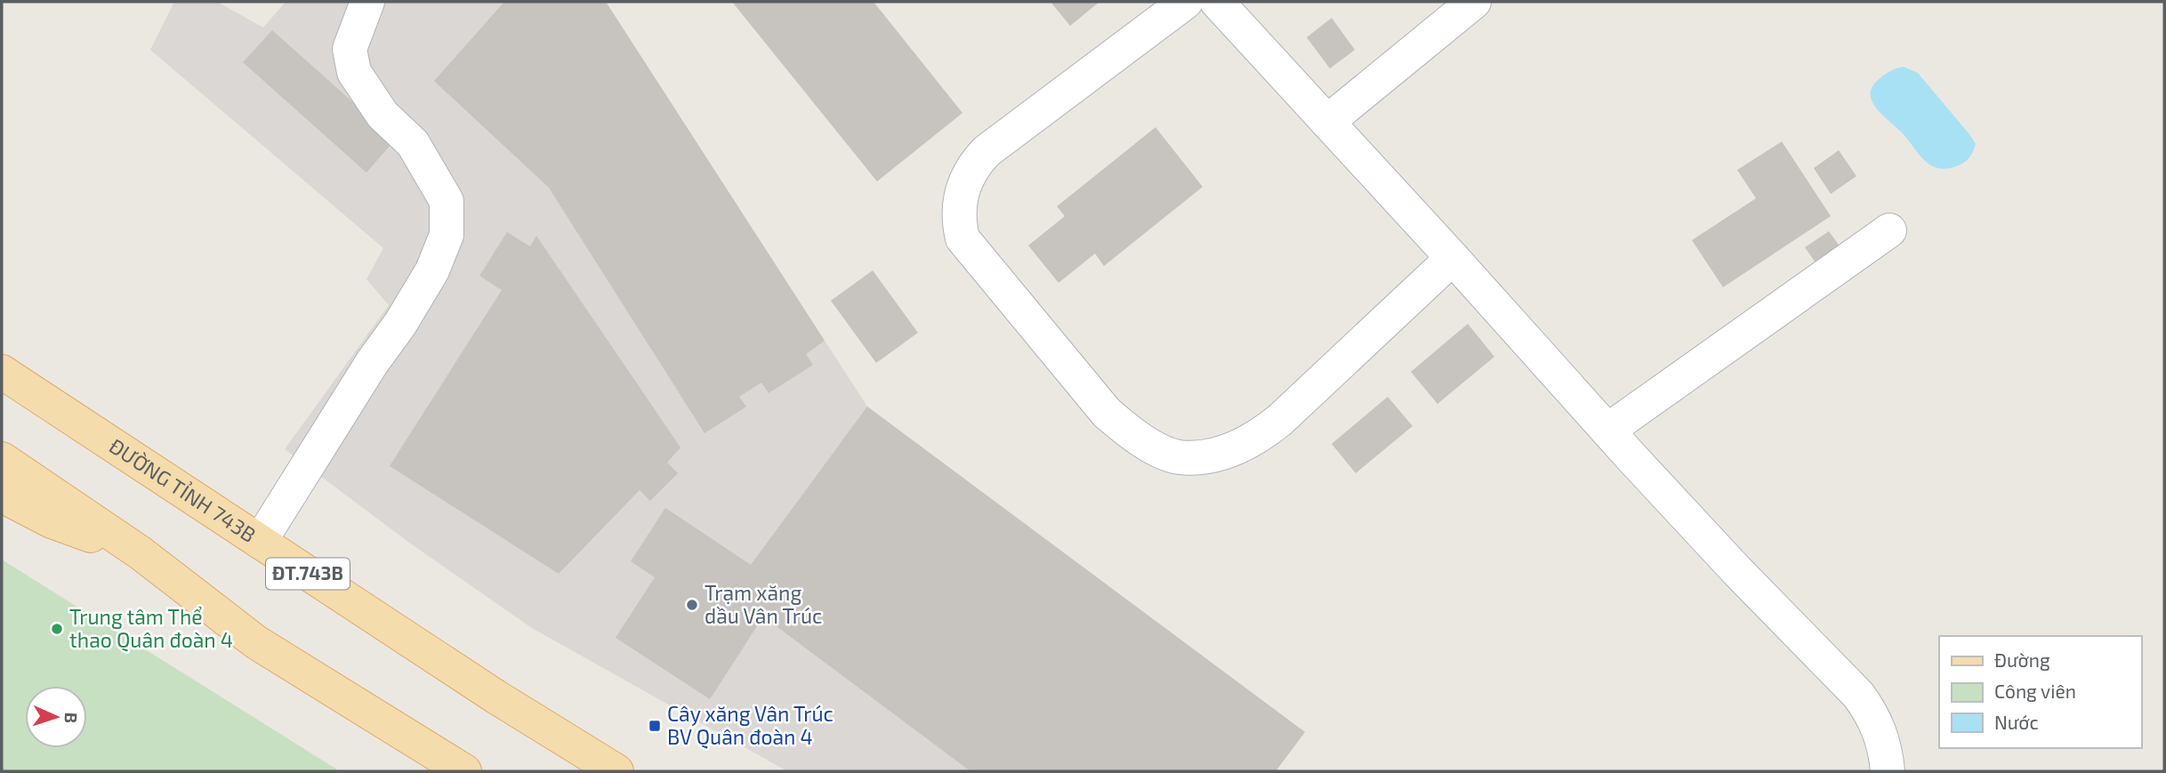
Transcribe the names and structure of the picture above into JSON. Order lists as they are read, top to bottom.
{
  "streets": {
    "main road": ["ĐƯỜNG TỈNH 743B", "ĐT.743B"]
  },
  "places": {
    "other": ["Trạm xăng dầu Vân Trúc", "Trung tâm Thể thao Quân đoàn 4"],
    "transit": ["Cây xăng Vân Trúc BV Quân đoàn 4"]
  },
  "legend": ["Đường", "Công viên", "Nước"],
  "north": "right"
}
